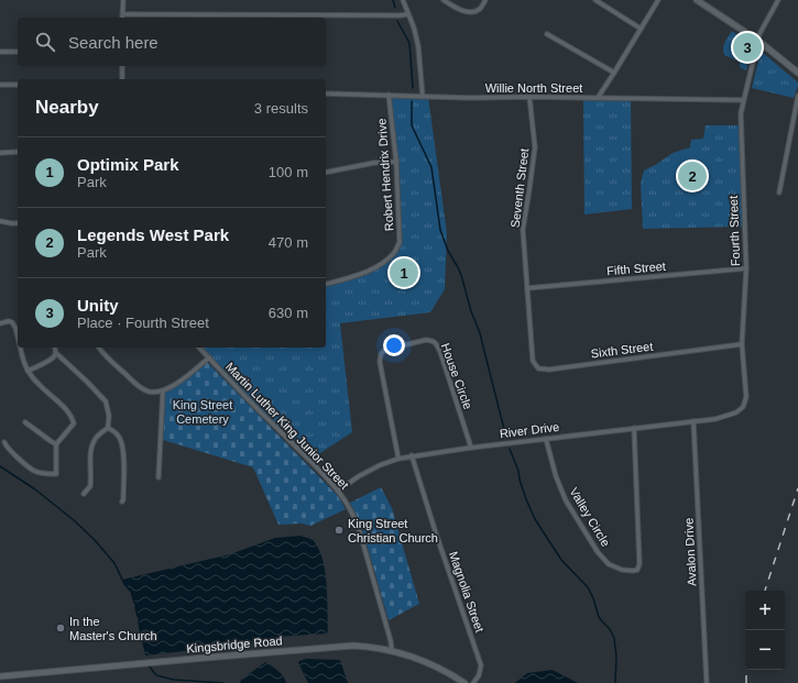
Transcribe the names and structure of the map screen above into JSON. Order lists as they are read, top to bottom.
{
  "streets": {
    "street": [
      "Willie North Street",
      "Robert Hendrix Drive",
      "Seventh Street",
      "Fourth Street",
      "Fifth Street",
      "Sixth Street",
      "House Circle",
      "Martin Luther King Junior Street",
      "River Drive",
      "Valley Circle",
      "Avalon Drive",
      "Magnolia Street",
      "Kingsbridge Road"
    ]
  },
  "crossings": [
    ["Willie North Street", "Robert Hendrix Drive"],
    ["Willie North Street", "Seventh Street"],
    ["Willie North Street", "Fourth Street"],
    ["Seventh Street", "Fifth Street"],
    ["Seventh Street", "Sixth Street"],
    ["Fourth Street", "Fifth Street"],
    ["Fourth Street", "Sixth Street"],
    ["Fourth Street", "River Drive"],
    ["House Circle", "River Drive"],
    ["Martin Luther King Junior Street", "River Drive"],
    ["Martin Luther King Junior Street", "Kingsbridge Road"],
    ["River Drive", "Valley Circle"],
    ["River Drive", "Avalon Drive"],
    ["River Drive", "Magnolia Street"]
  ],
  "parks": ["King Street Cemetery"],
  "places": ["King Street Christian Church", "In the Master's Church"],
  "page": {
    "search": "Search here",
    "pins": ["3", "2", "1"],
    "heading": ["Nearby", "3 results"],
    "list": [
      {
        "mark": "1",
        "name": "Optimix Park",
        "note": "Park",
        "value": "100 m"
      },
      {
        "mark": "2",
        "name": "Legends West Park",
        "note": "Park",
        "value": "470 m"
      },
      {
        "mark": "3",
        "name": "Unity",
        "note": "Place · Fourth Street",
        "value": "630 m"
      }
    ],
    "map_buttons": ["+", "−"]
  }
}
